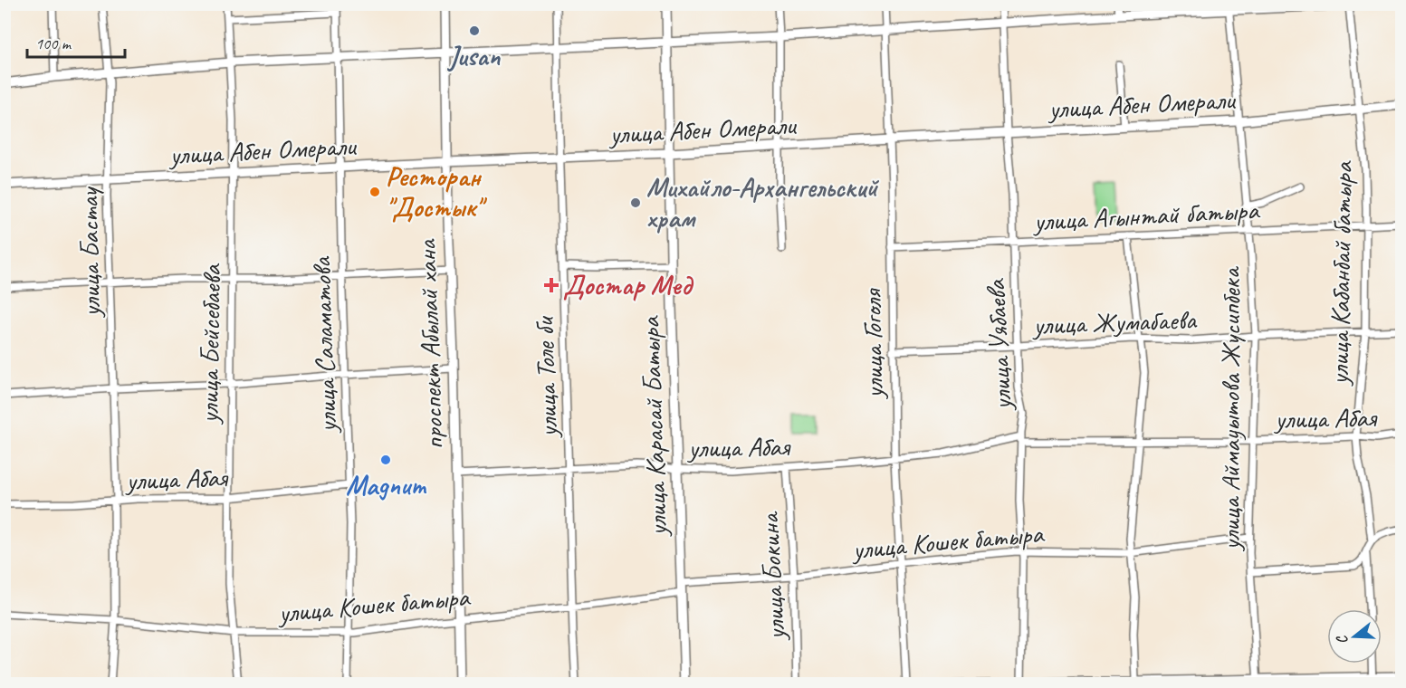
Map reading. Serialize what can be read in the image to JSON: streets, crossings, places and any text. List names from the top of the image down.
{
  "streets": {
    "main road": ["улица Абен Омерали", "проспект Абылай хана", "улица Карасай Батыра"],
    "street": [
      "улица Агынтай батыра",
      "улица Бастау",
      "улица Кабанбай батыра",
      "улица Жумабаева",
      "улица Бейсебаева",
      "улица Гоголя",
      "улица Саламатова",
      "улица Уябаева",
      "улица Толе би",
      "улица Аймауытова Жусипбека",
      "улица Абая",
      "улица Кошек батыра",
      "улица Бокина"
    ]
  },
  "crossings": [
    ["улица Абен Омерали", "улица Бастау"],
    ["улица Абен Омерали", "улица Кабанбай батыра"],
    ["улица Абен Омерали", "улица Бейсебаева"],
    ["улица Абен Омерали", "улица Гоголя"],
    ["улица Абен Омерали", "улица Саламатова"],
    ["улица Абен Омерали", "проспект Абылай хана"],
    ["улица Абен Омерали", "улица Уябаева"],
    ["улица Абен Омерали", "улица Толе би"],
    ["улица Абен Омерали", "улица Аймауытова Жусипбека"],
    ["улица Абен Омерали", "улица Карасай Батыра"],
    ["улица Агынтай батыра", "улица Кабанбай батыра"],
    ["улица Агынтай батыра", "улица Гоголя"],
    ["улица Агынтай батыра", "улица Уябаева"],
    ["улица Агынтай батыра", "улица Аймауытова Жусипбека"],
    ["улица Бастау", "улица Абая"],
    ["улица Бастау", "улица Кошек батыра"],
    ["улица Кабанбай батыра", "улица Жумабаева"],
    ["улица Кабанбай батыра", "улица Абая"],
    ["улица Жумабаева", "улица Гоголя"],
    ["улица Жумабаева", "улица Уябаева"],
    ["улица Жумабаева", "улица Аймауытова Жусипбека"],
    ["улица Бейсебаева", "улица Абая"],
    ["улица Бейсебаева", "улица Кошек батыра"],
    ["улица Гоголя", "улица Абая"],
    ["улица Гоголя", "улица Кошек батыра"],
    ["улица Саламатова", "улица Абая"],
    ["улица Саламатова", "улица Кошек батыра"],
    ["проспект Абылай хана", "улица Абая"],
    ["проспект Абылай хана", "улица Кошек батыра"],
    ["улица Уябаева", "улица Абая"],
    ["улица Уябаева", "улица Кошек батыра"],
    ["улица Толе би", "улица Абая"],
    ["улица Толе би", "улица Кошек батыра"],
    ["улица Аймауытова Жусипбека", "улица Абая"],
    ["улица Аймауытова Жусипбека", "улица Кошек батыра"],
    ["улица Абая", "улица Карасай Батыра"],
    ["улица Абая", "улица Бокина"],
    ["улица Карасай Батыра", "улица Кошек батыра"],
    ["улица Кошек батыра", "улица Бокина"]
  ],
  "places": {
    "other": [
      "Jusan",
      "Ресторан \"Достык\"",
      "Михайло-Архангельский храм",
      "Magnum"
    ],
    "health": ["Достар Мед"]
  },
  "scale_bar": "100 m",
  "north": "left"
}
